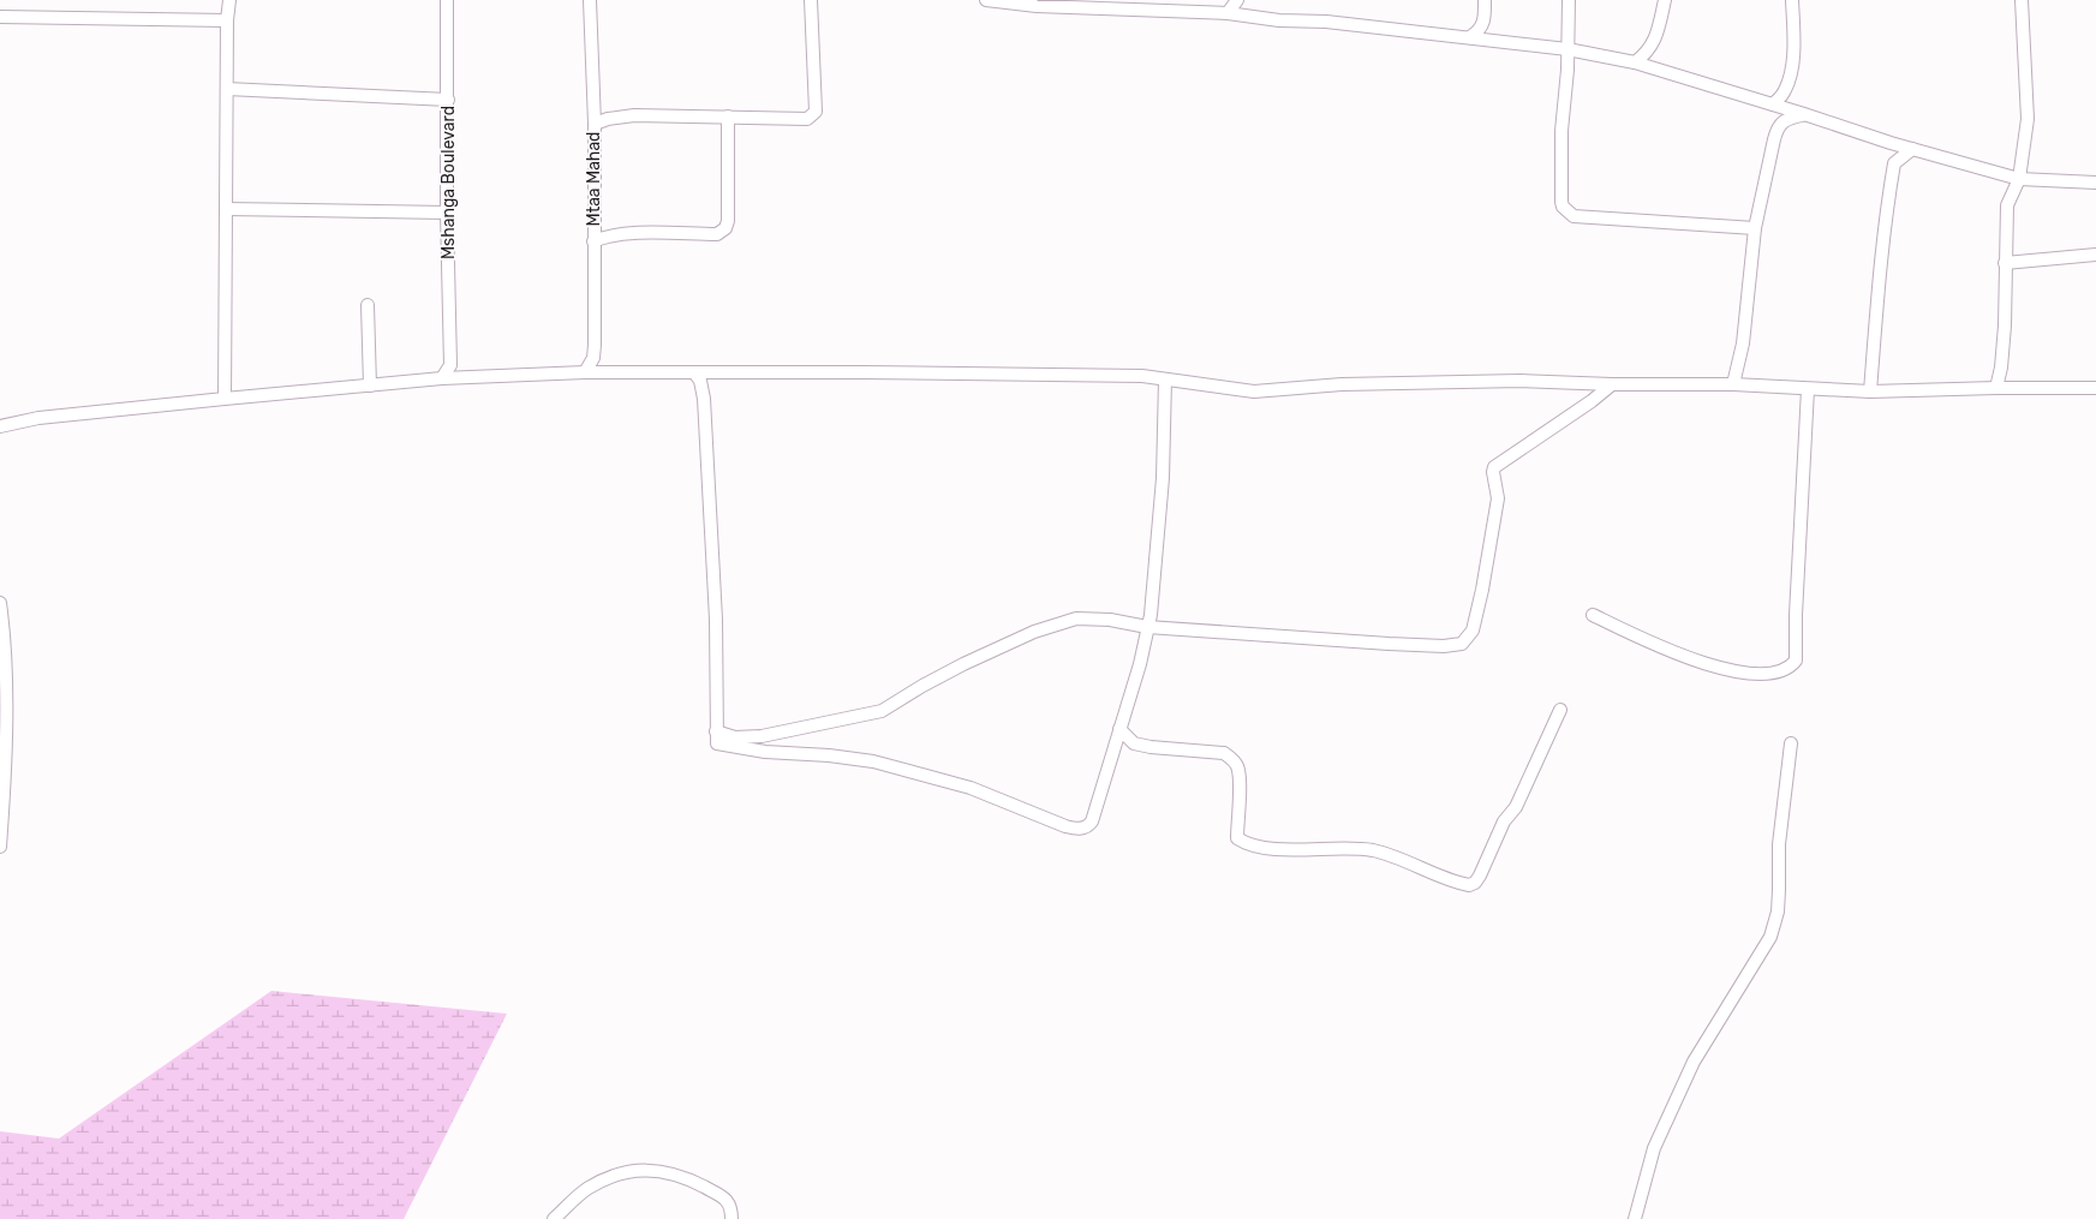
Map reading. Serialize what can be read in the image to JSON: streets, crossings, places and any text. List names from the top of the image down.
{
  "streets": {
    "street": ["Mtaa Mahad", "Mshanga Boulevard"]
  }
}
